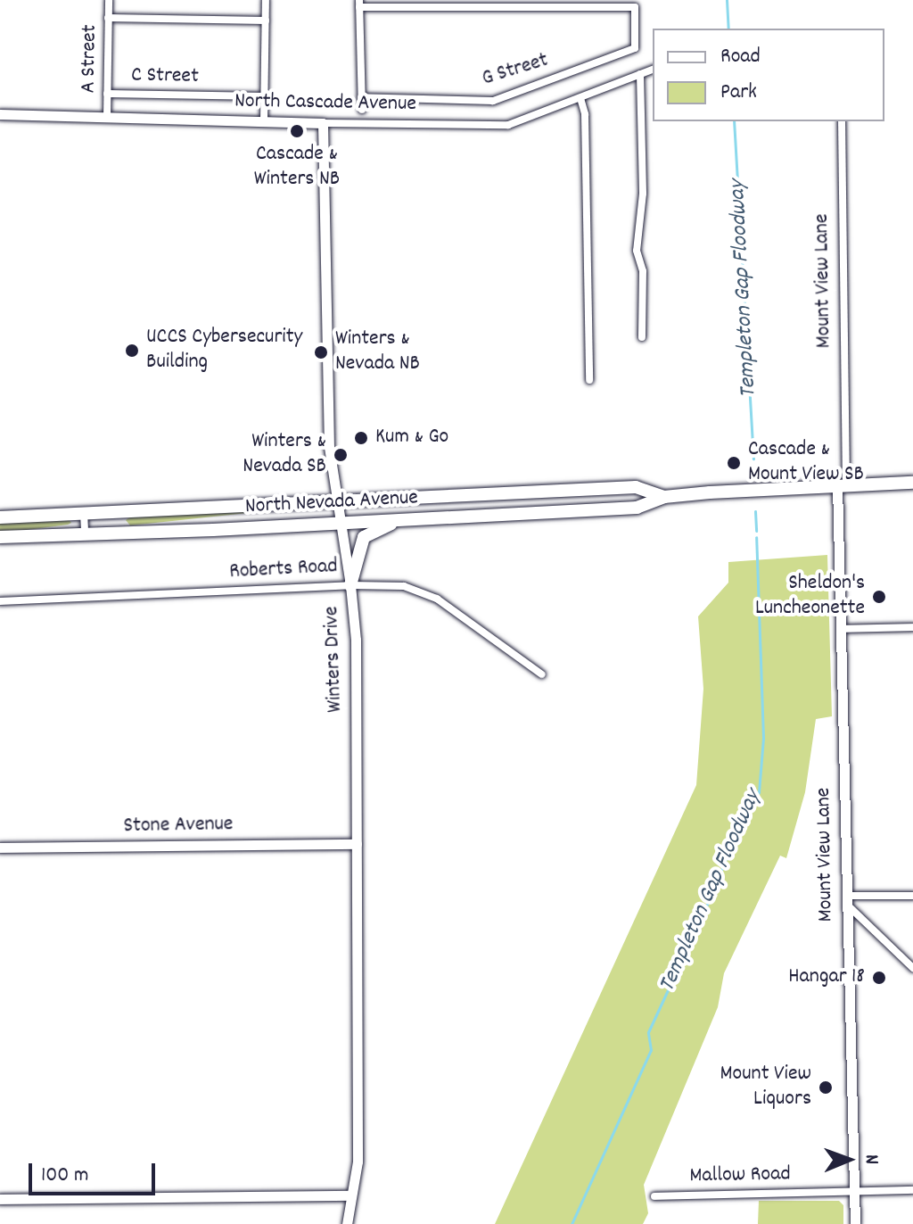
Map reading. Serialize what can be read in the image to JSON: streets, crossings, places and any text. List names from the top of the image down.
{
  "streets": {
    "main road": ["North Nevada Avenue"],
    "street": [
      "A Street",
      "G Street",
      "C Street",
      "North Cascade Avenue",
      "Mount View Lane",
      "Roberts Road",
      "Winters Drive",
      "Stone Avenue",
      "Mallow Road"
    ]
  },
  "crossings": [
    ["A Street", "C Street"],
    ["A Street", "North Cascade Avenue"],
    ["North Cascade Avenue", "Winters Drive"],
    ["Mount View Lane", "North Nevada Avenue"],
    ["Mount View Lane", "Mallow Road"],
    ["North Nevada Avenue", "Winters Drive"],
    ["Roberts Road", "Winters Drive"],
    ["Winters Drive", "Stone Avenue"]
  ],
  "water": ["Templeton Gap Floodway"],
  "places": [
    "Cascade & Winters NB",
    "UCCS Cybersecurity Building",
    "Winters & Nevada NB",
    "Kum & Go",
    "Winters & Nevada SB",
    "Cascade & Mount View SB",
    "Sheldon's Luncheonette",
    "Hangar 18",
    "Mount View Liquors"
  ],
  "legend": ["Road", "Park"],
  "scale_bar": "100 m",
  "north": "right"
}
